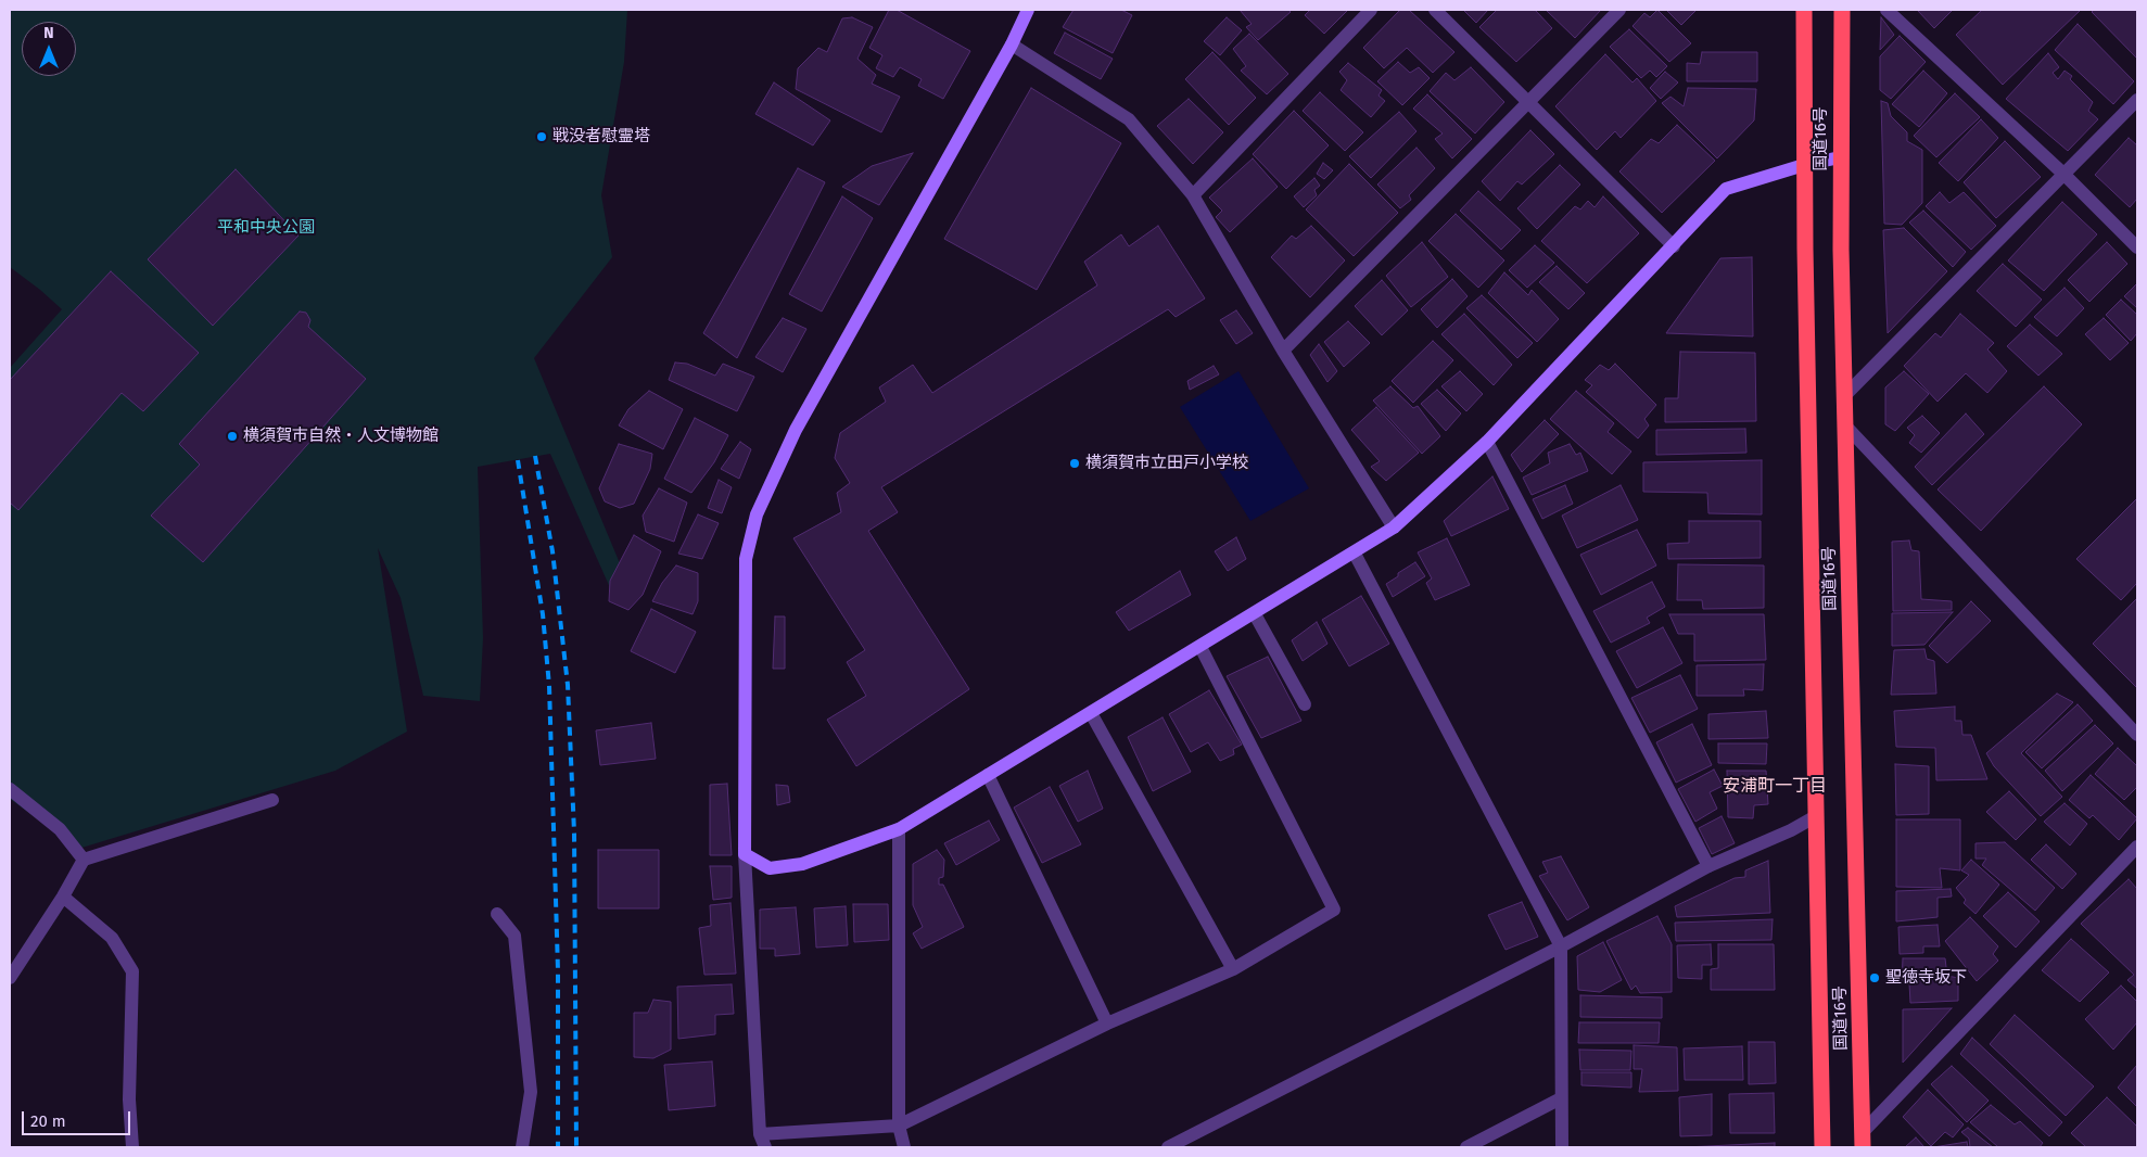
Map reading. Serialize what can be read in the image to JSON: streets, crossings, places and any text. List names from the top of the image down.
{
  "streets": {
    "highway": ["国道16号"]
  },
  "districts": ["安浦町一丁目"],
  "parks": ["平和中央公園"],
  "places": [
    "戦没者慰霊塔",
    "横須賀市自然・人文博物館",
    "横須賀市立田戸小学校",
    "聖徳寺坂下"
  ],
  "scale_bar": "20 m",
  "north": "top"
}
